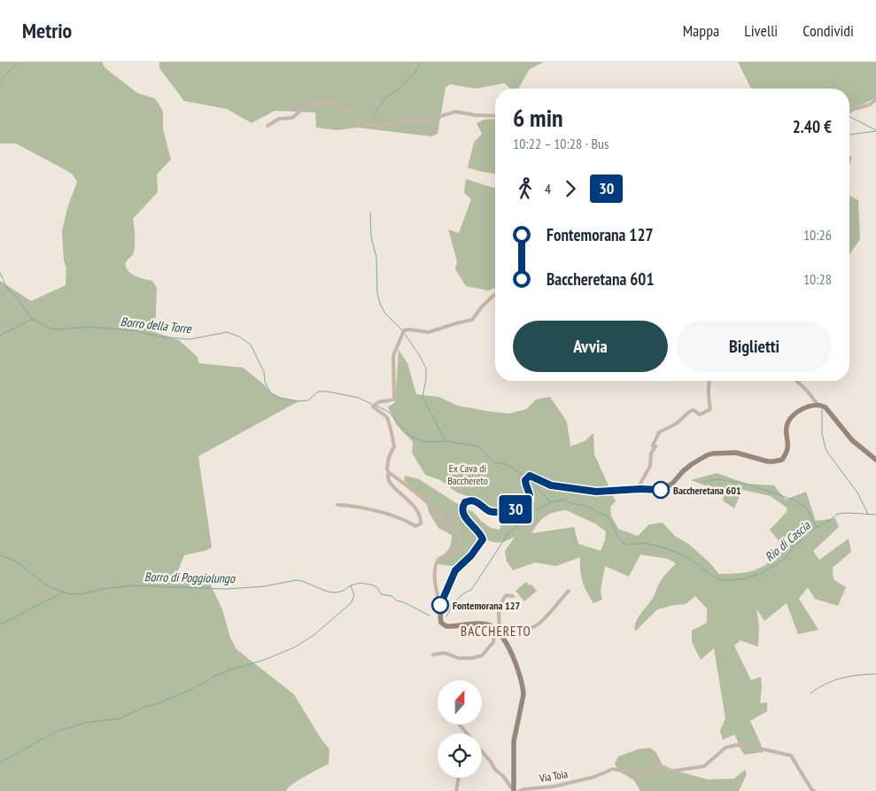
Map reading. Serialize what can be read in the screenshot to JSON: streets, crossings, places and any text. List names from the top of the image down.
{
  "streets": {
    "street": ["Via Toia"]
  },
  "districts": ["BACCHERETO"],
  "water": ["Borro della Torre", "Rio di Cascia", "Borro di Poggiolungo"],
  "parks": ["Ex Cava di Bacchereto"],
  "places": ["Baccheretana 601", "Fontemorana 127"],
  "lines": ["bus line 30"],
  "north": "top",
  "page": {
    "header": "Metrio",
    "nav": ["Mappa", "Livelli", "Condividi"],
    "on_map": "30",
    "heading": ["6 min", "10:22 – 10:28 · Bus", "2.40 €"],
    "legs": ["4", "30"],
    "list": [
      {
        "name": "Fontemorana 127",
        "value": "10:26"
      },
      {
        "name": "Baccheretana 601",
        "value": "10:28"
      }
    ],
    "buttons": ["Avvia", "Biglietti"]
  }
}
